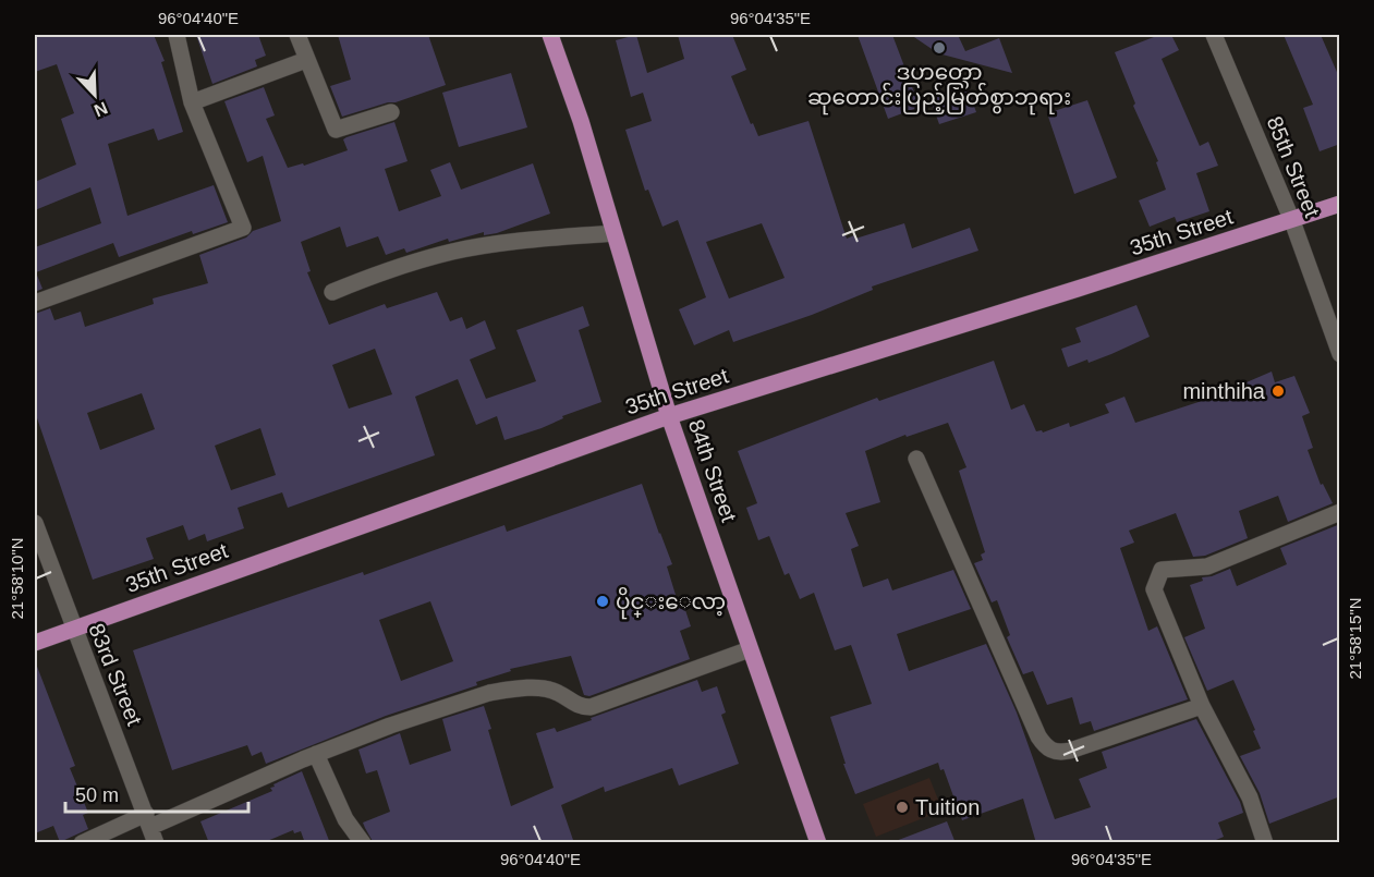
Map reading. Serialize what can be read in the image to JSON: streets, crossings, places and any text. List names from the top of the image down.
{
  "streets": {
    "main road": ["35th Street", "84th Street"],
    "street": ["85th Street", "83rd Street"]
  },
  "crossings": [
    ["85th Street", "35th Street"],
    ["35th Street", "84th Street"],
    ["35th Street", "83rd Street"]
  ],
  "places": [
    "ဒဟတ္တော ဆုတောင်းပြည့်မြတ်စွာဘုရား",
    "minthiha",
    "ပိုင္းေလာ့",
    "Tuition"
  ],
  "scale_bar": "50 m",
  "north": "bottom right",
  "coordinates": [
    "96°04'40\"E",
    "96°04'35\"E",
    "21°58'10\"N",
    "21°58'15\"N"
  ]
}
